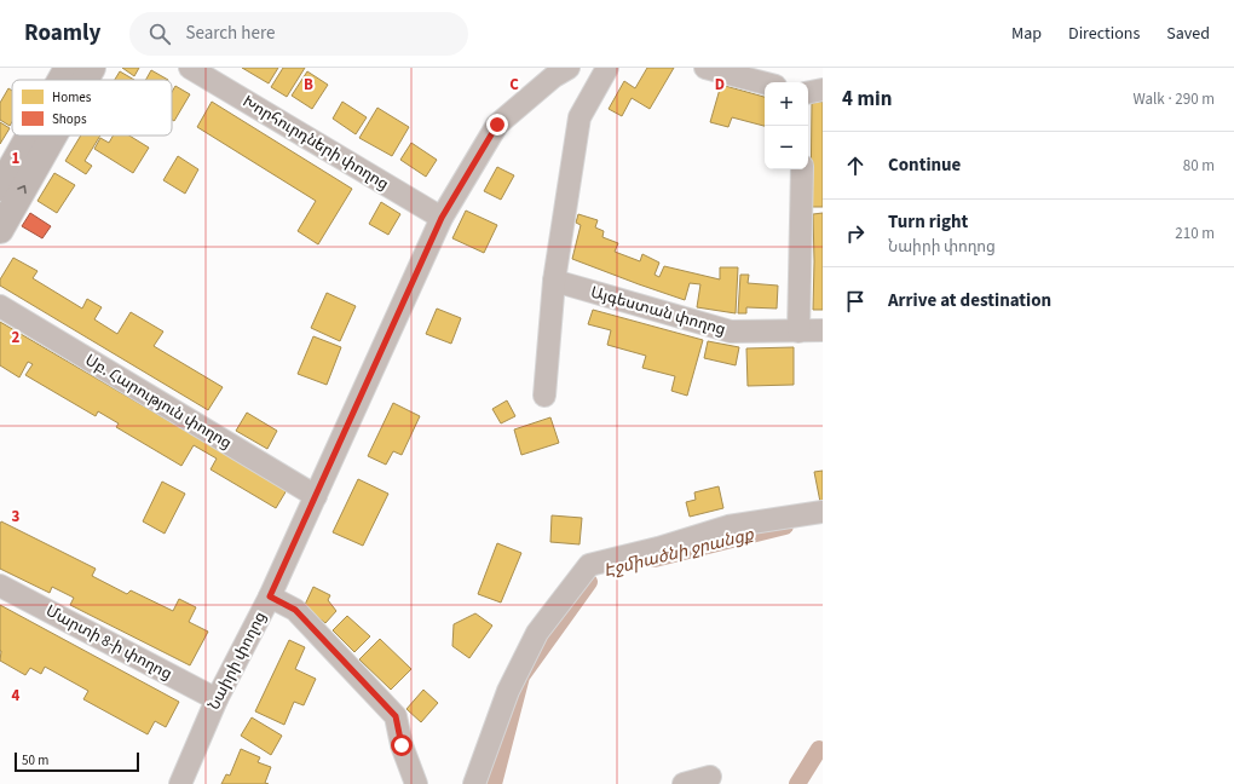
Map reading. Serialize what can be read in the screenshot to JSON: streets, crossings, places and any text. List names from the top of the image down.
{
  "streets": {
    "street": [
      "Խորհուրդների փողոց",
      "Այգեստան փողոց",
      "Սբ. Հարություն փողոց",
      "Մարտի 8-ի փողոց",
      "Նաիրի փողոց"
    ]
  },
  "crossings": [
    ["Խորհուրդների փողոց", "Նաիրի փողոց"],
    ["Սբ. Հարություն փողոց", "Նաիրի փողոց"],
    ["Մարտի 8-ի փողոց", "Նաիրի փողոց"]
  ],
  "water": ["Էջմիածնի ջրանցք"],
  "legend": ["Homes", "Shops"],
  "scale_bar": "50 m",
  "page": {
    "header": "Roamly",
    "search": "Search here",
    "nav": ["Map", "Directions", "Saved"],
    "heading": ["4 min", "Walk · 290 m"],
    "map_buttons": ["+", "−"],
    "list": [
      ["Continue", "80 m"],
      ["Turn right", "Նաիրի փողոց", "210 m"],
      "Arrive at destination"
    ],
    "scale": "50 m"
  },
  "grid": {
    "columns": ["B", "C", "D"],
    "rows": [
      "1",
      "2",
      "3",
      "4"
    ]
  }
}
